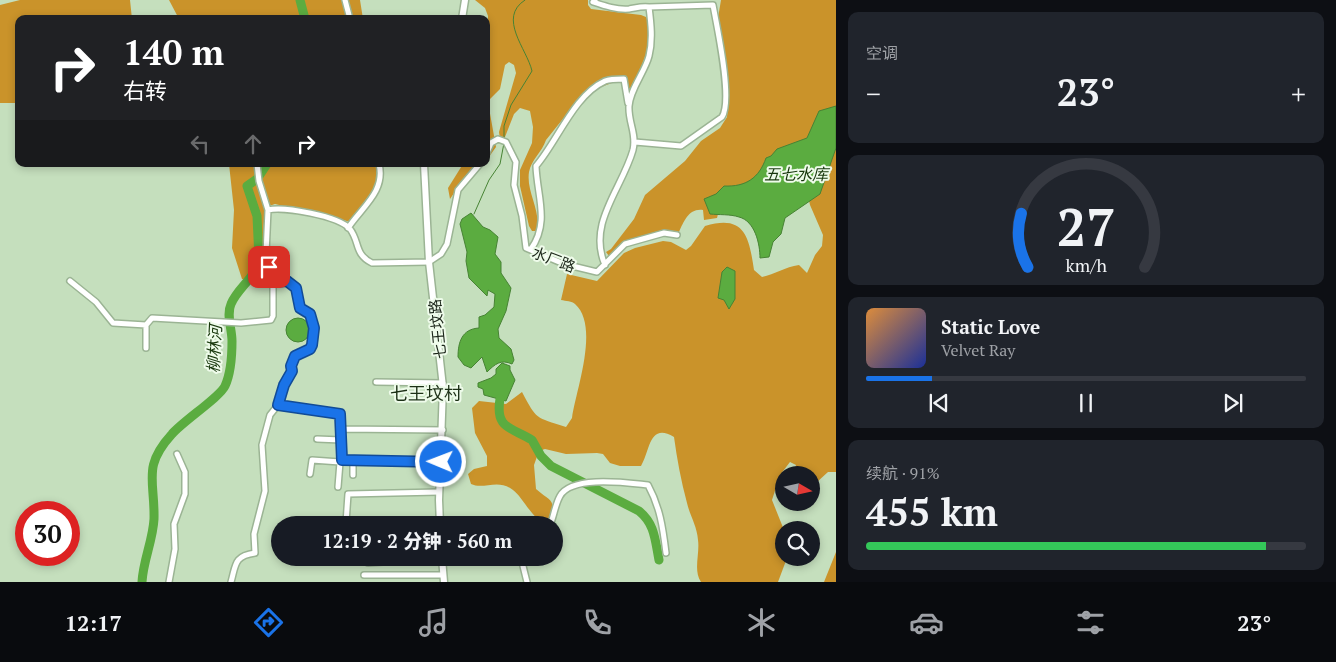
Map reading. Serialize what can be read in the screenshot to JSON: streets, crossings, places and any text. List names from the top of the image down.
{
  "streets": {
    "street": ["水厂路", "七王坟路"]
  },
  "districts": ["七王坟村"],
  "water": ["五七水库", "柳林河"],
  "north": "right",
  "page": {
    "tile": [
      "空调",
      ["续航 · 91%", "455 km"]
    ],
    "turn": ["140 m", "右转"],
    "heat": ["−", "23°", "+"],
    "song": ["Static Love", "Velvet Ray"],
    "limit": "30",
    "trip": "12:19 · 2 分钟 · 560 m",
    "tabs": ["12:17", "23°"],
    "gauge": ["27", "km/h"]
  }
}
